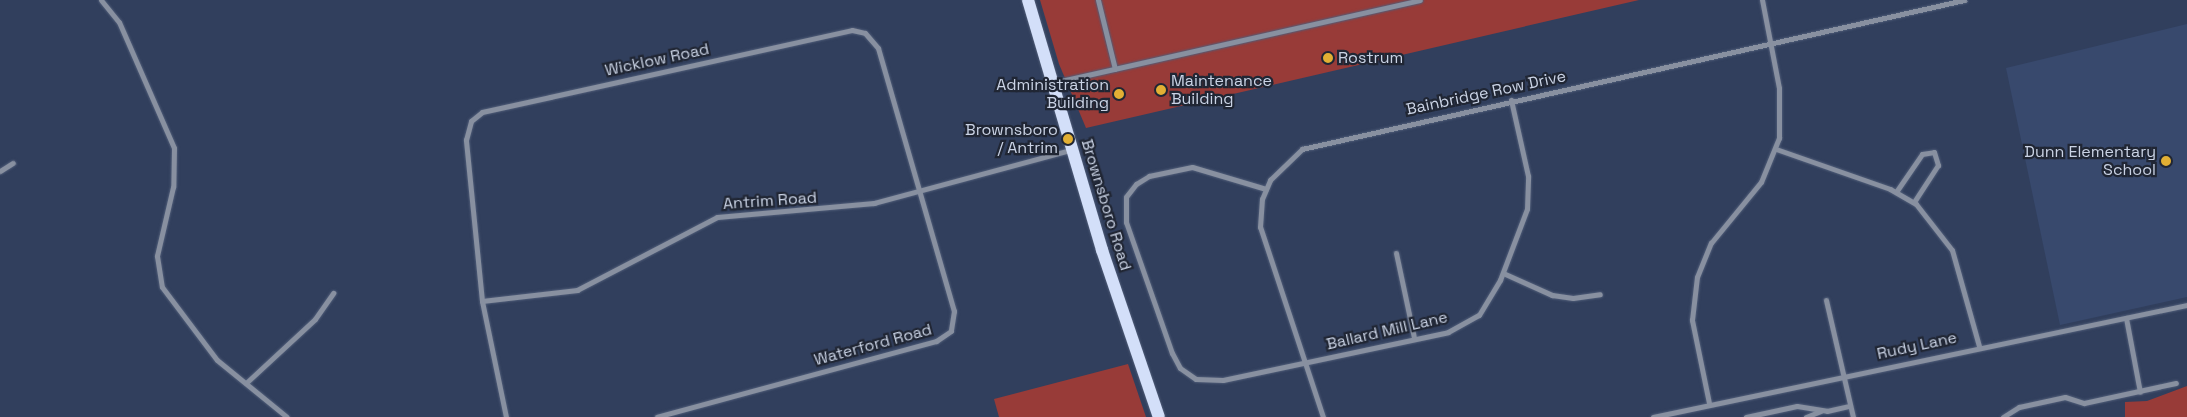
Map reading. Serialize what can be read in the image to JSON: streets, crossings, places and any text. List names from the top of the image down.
{
  "streets": {
    "main road": ["Brownsboro Road"],
    "street": [
      "Wicklow Road",
      "Bainbridge Row Drive",
      "Antrim Road",
      "Ballard Mill Lane",
      "Waterford Road",
      "Rudy Lane"
    ]
  },
  "crossings": [
    ["Wicklow Road", "Antrim Road"],
    ["Wicklow Road", "Waterford Road"],
    ["Bainbridge Row Drive", "Ballard Mill Lane"],
    ["Antrim Road", "Brownsboro Road"],
    ["Antrim Road", "Waterford Road"]
  ],
  "places": [
    "Rostrum",
    "Maintenance Building",
    "Administration Building",
    "Brownsboro / Antrim",
    "Dunn Elementary School"
  ]
}
